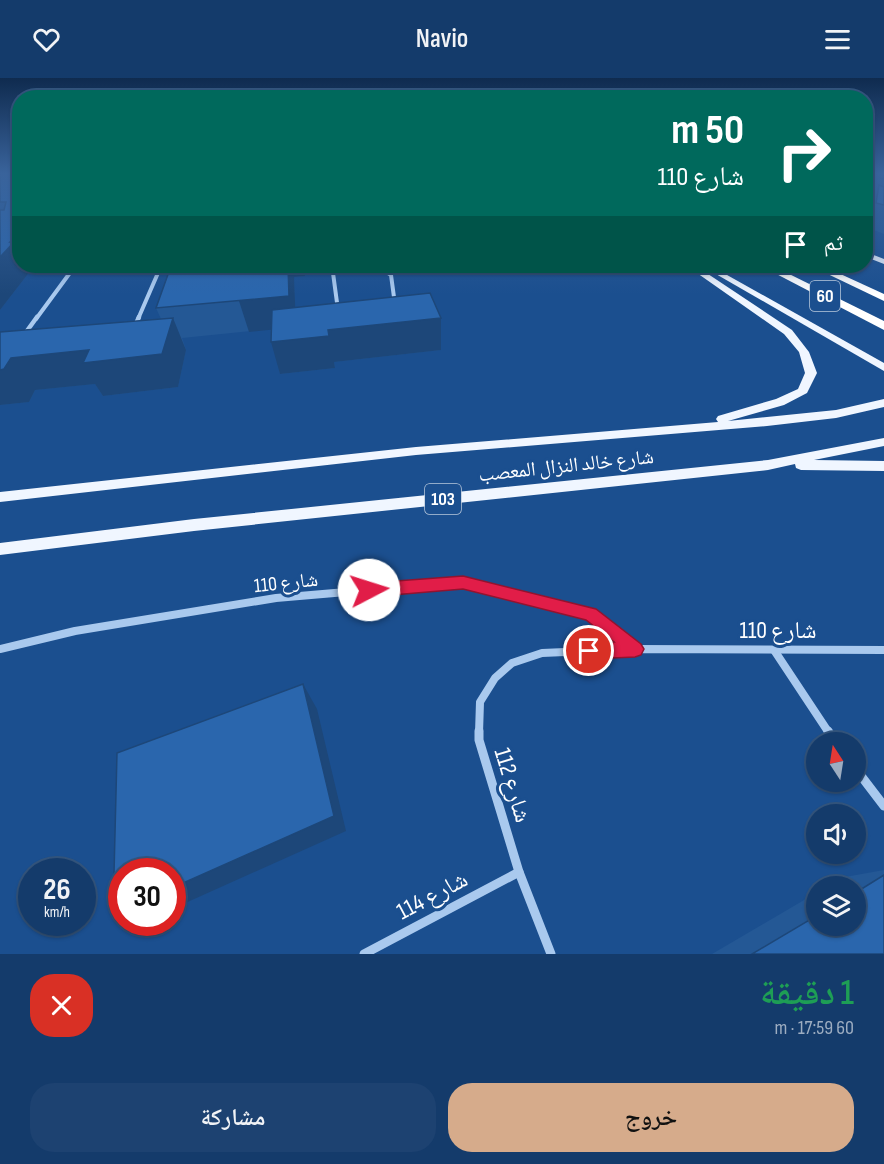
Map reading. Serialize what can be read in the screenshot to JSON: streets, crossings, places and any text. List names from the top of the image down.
{
  "streets": {
    "highway": ["60"],
    "main road": ["شارع خالد النزال المعصب", "103"],
    "street": ["شارع 110", "شارع 112", "114 شارع"]
  },
  "crossings": [
    ["شارع 110", "شارع 112"],
    ["شارع 112", "114 شارع"]
  ],
  "north": "top",
  "page": {
    "header": "Navio",
    "turn": ["50 m", "شارع 110"],
    "then": "ثم",
    "speed": "26 km/h",
    "limit": "30",
    "heading": ["1 دقيقة", "60 m · 17:59"],
    "buttons": ["خروج", "مشاركة"]
  }
}
